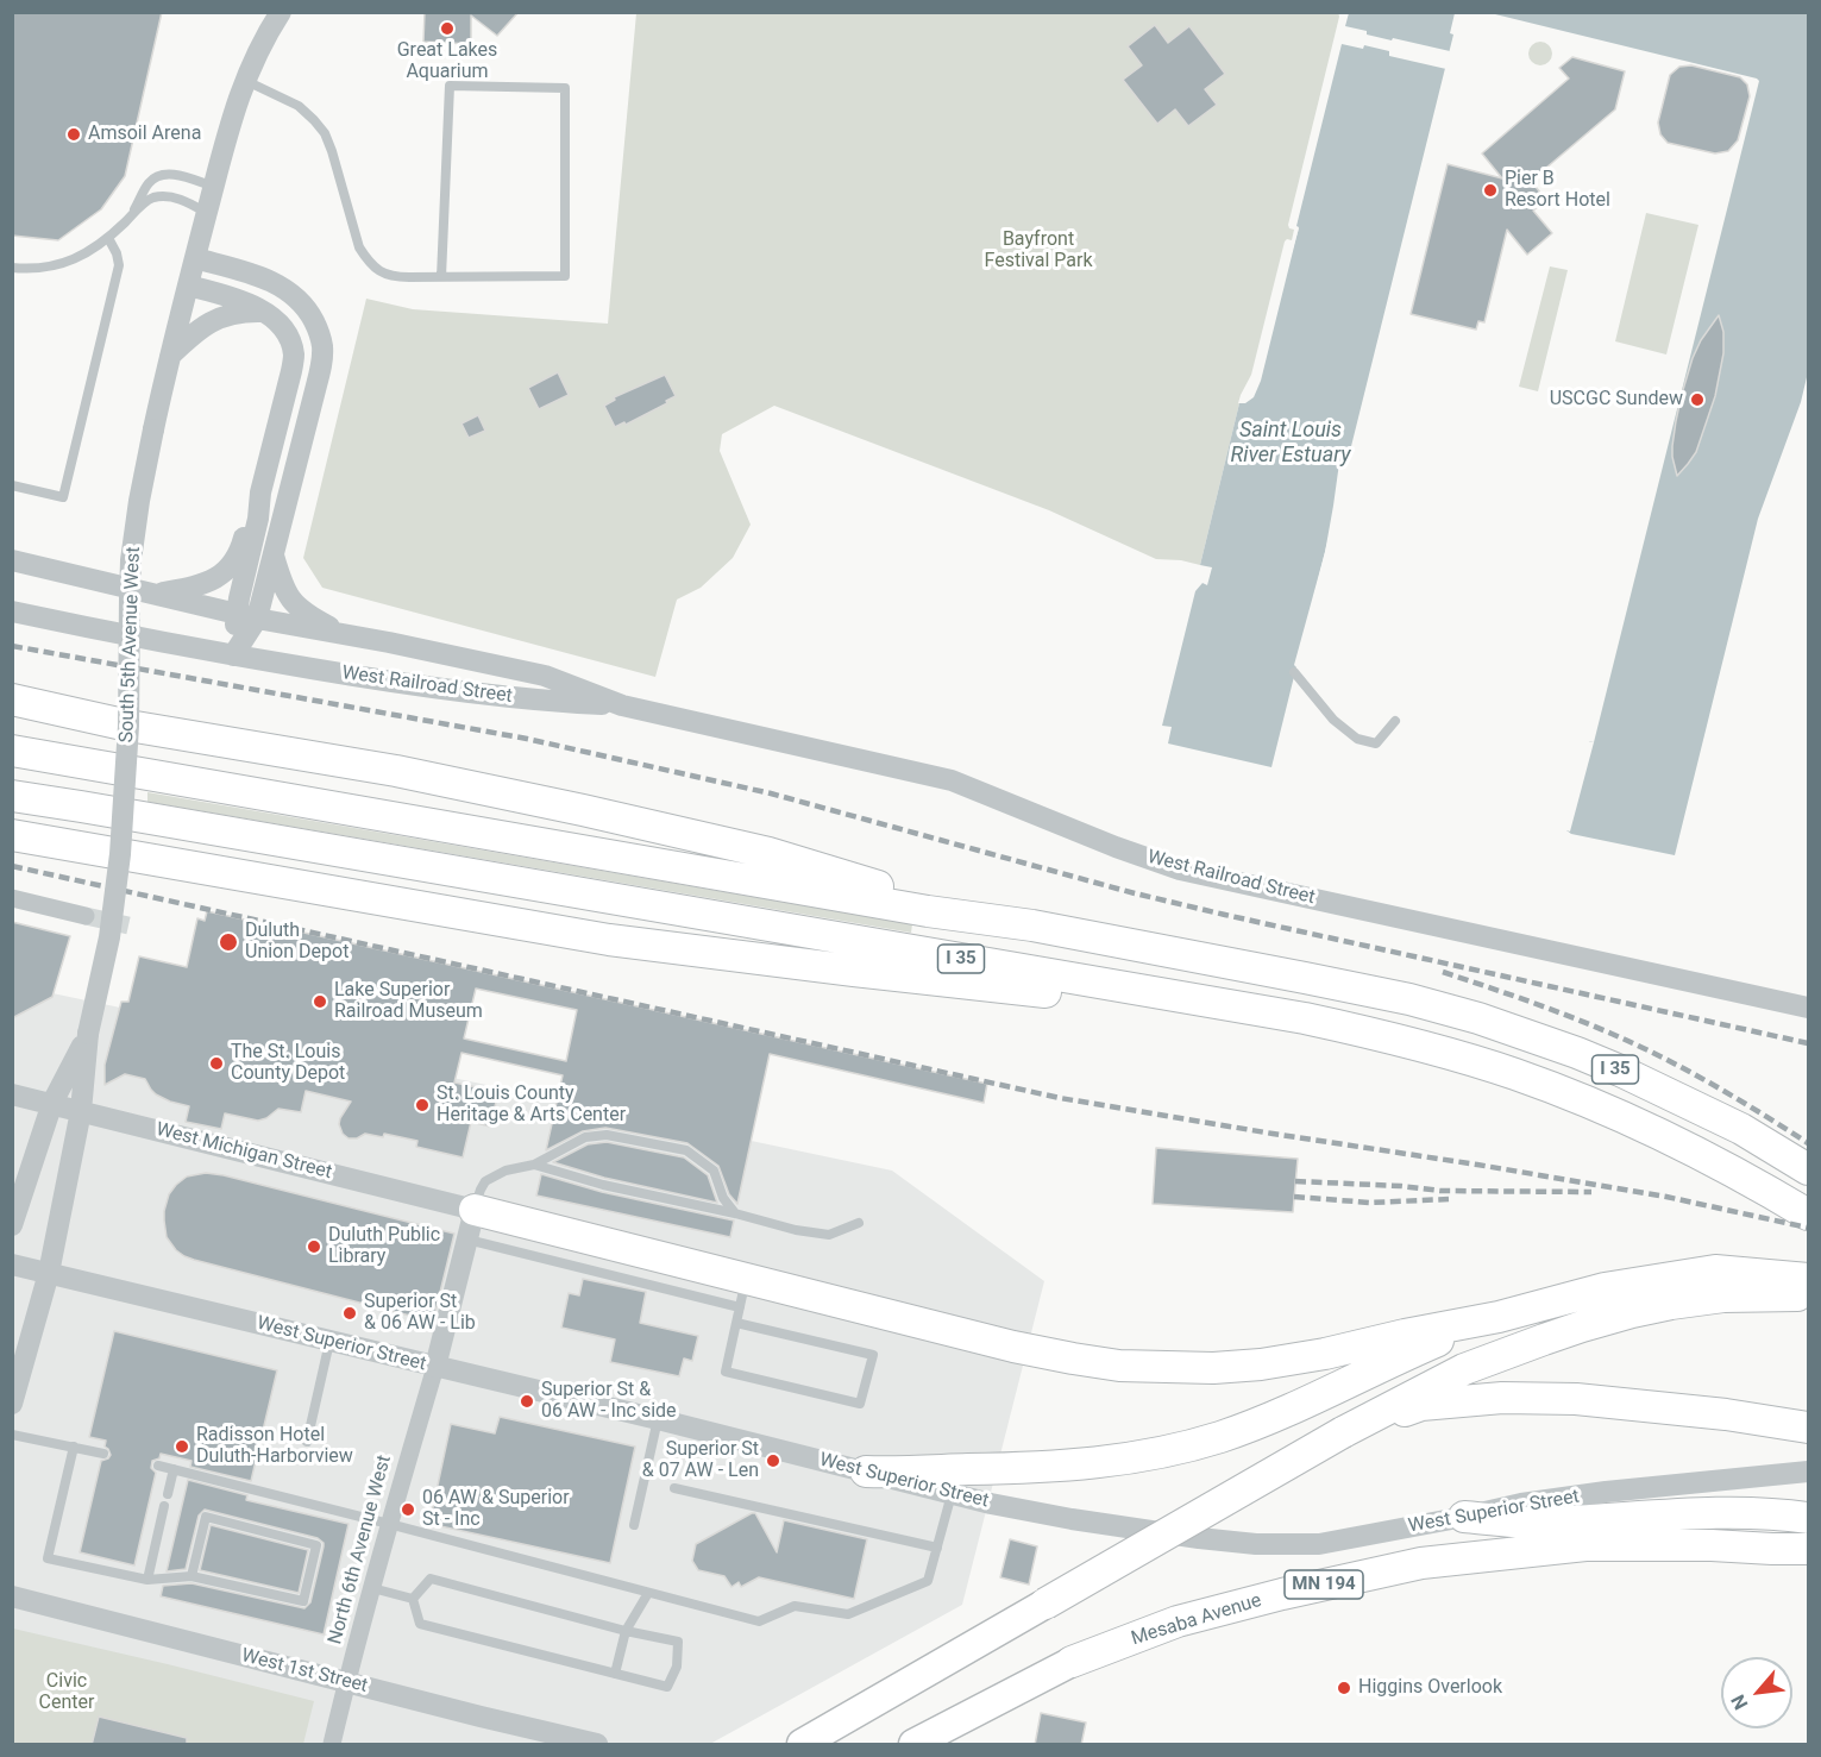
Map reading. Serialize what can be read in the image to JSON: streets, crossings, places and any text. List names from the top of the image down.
{
  "streets": {
    "highway": ["I 35", "MN 194", "Mesaba Avenue"],
    "street": [
      "South 5th Avenue West",
      "West Railroad Street",
      "West Michigan Street",
      "West Superior Street",
      "North 6th Avenue West",
      "West 1st Street"
    ]
  },
  "crossings": [
    ["South 5th Avenue West", "West Michigan Street"],
    ["South 5th Avenue West", "West Superior Street"],
    ["West Superior Street", "North 6th Avenue West"],
    ["North 6th Avenue West", "West 1st Street"],
    ["MN 194", "Mesaba Avenue"]
  ],
  "water": ["Saint Louis River Estuary"],
  "parks": ["Bayfront Festival Park", "Civic Center"],
  "places": [
    "Great Lakes Aquarium",
    "Amsoil Arena",
    "Pier B Resort Hotel",
    "USCGC Sundew",
    "Duluth Union Depot",
    "Lake Superior Railroad Museum",
    "The St. Louis County Depot",
    "St. Louis County Heritage & Arts Center",
    "Duluth Public Library",
    "Superior St & 06 AW - Lib",
    "Superior St & 06 AW - Inc side",
    "Radisson Hotel Duluth-Harborview",
    "Superior St & 07 AW - Len",
    "06 AW & Superior St - Inc",
    "Higgins Overlook"
  ],
  "north": "bottom left"
}
